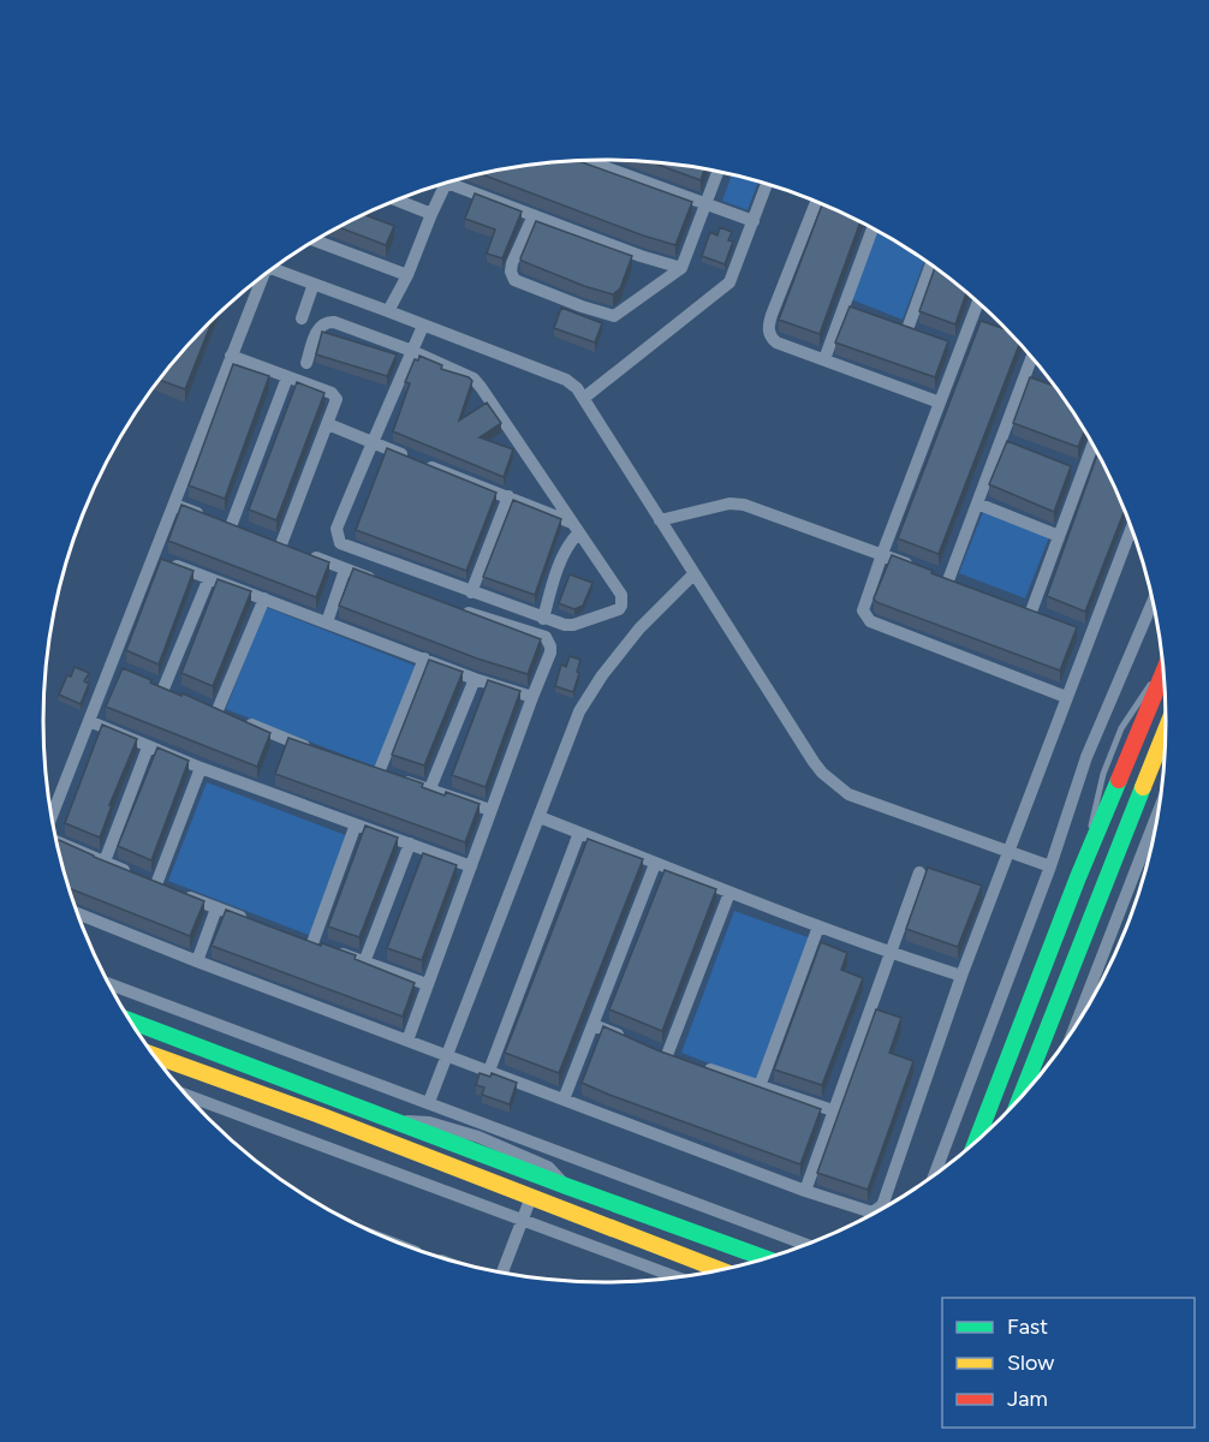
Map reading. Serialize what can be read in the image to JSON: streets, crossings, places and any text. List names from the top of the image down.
{
  "legend": ["Fast", "Slow", "Jam"]
}
